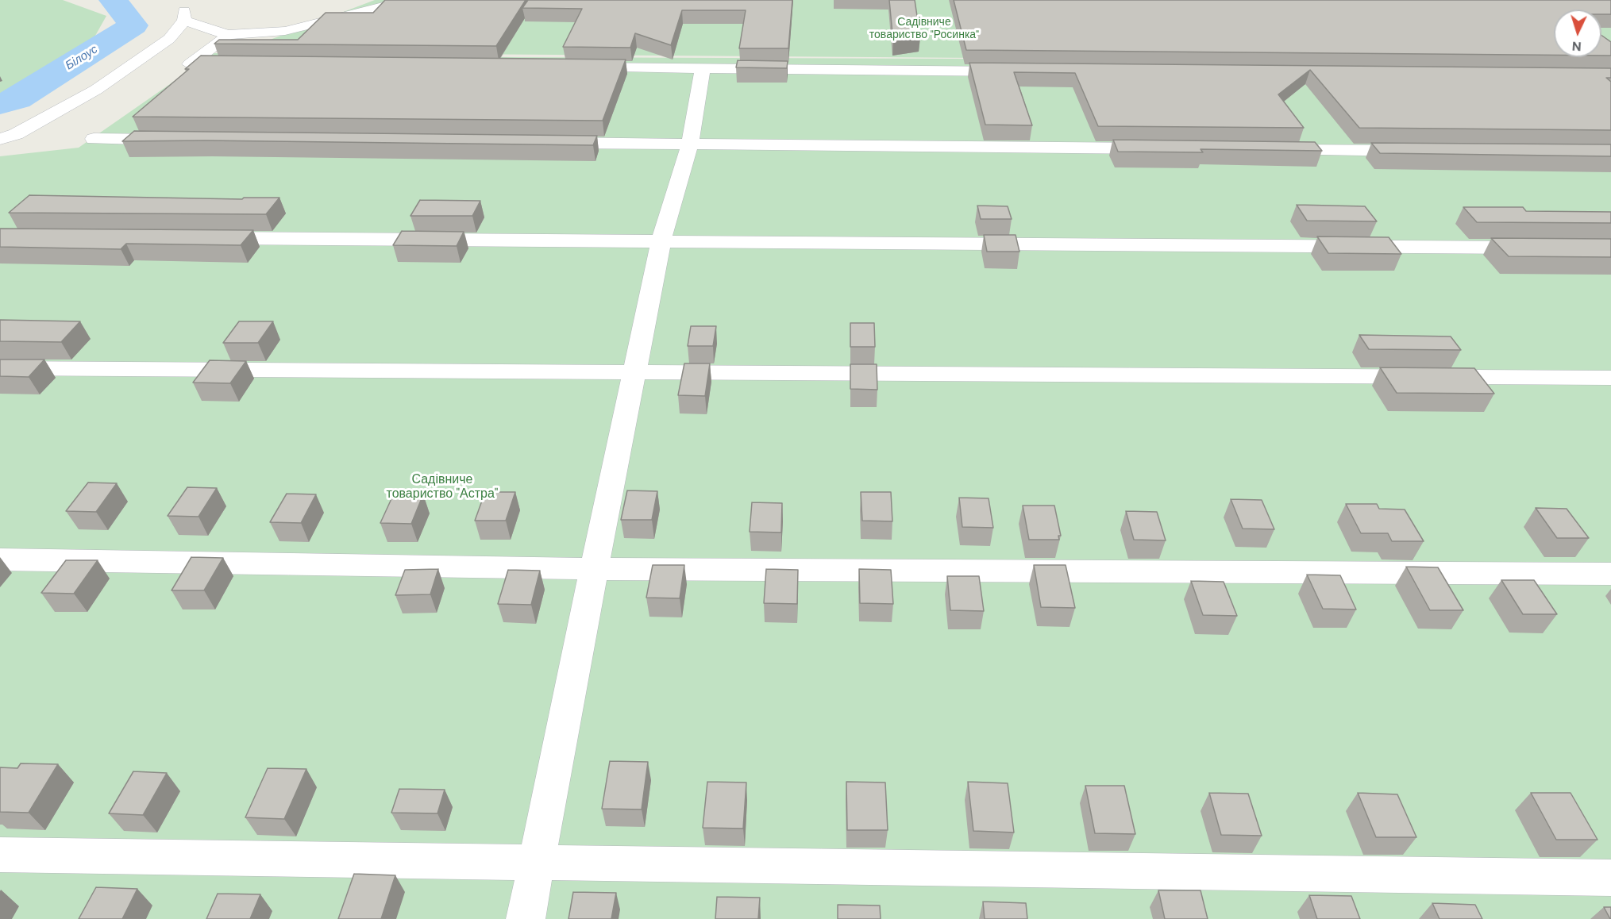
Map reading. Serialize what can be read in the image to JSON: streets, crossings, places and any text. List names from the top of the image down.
{
  "water": ["Білоус"],
  "parks": ["Садівниче товариство \"Росинка\"", "Садівниче товариство \"Астра\""],
  "north": "bottom"
}
